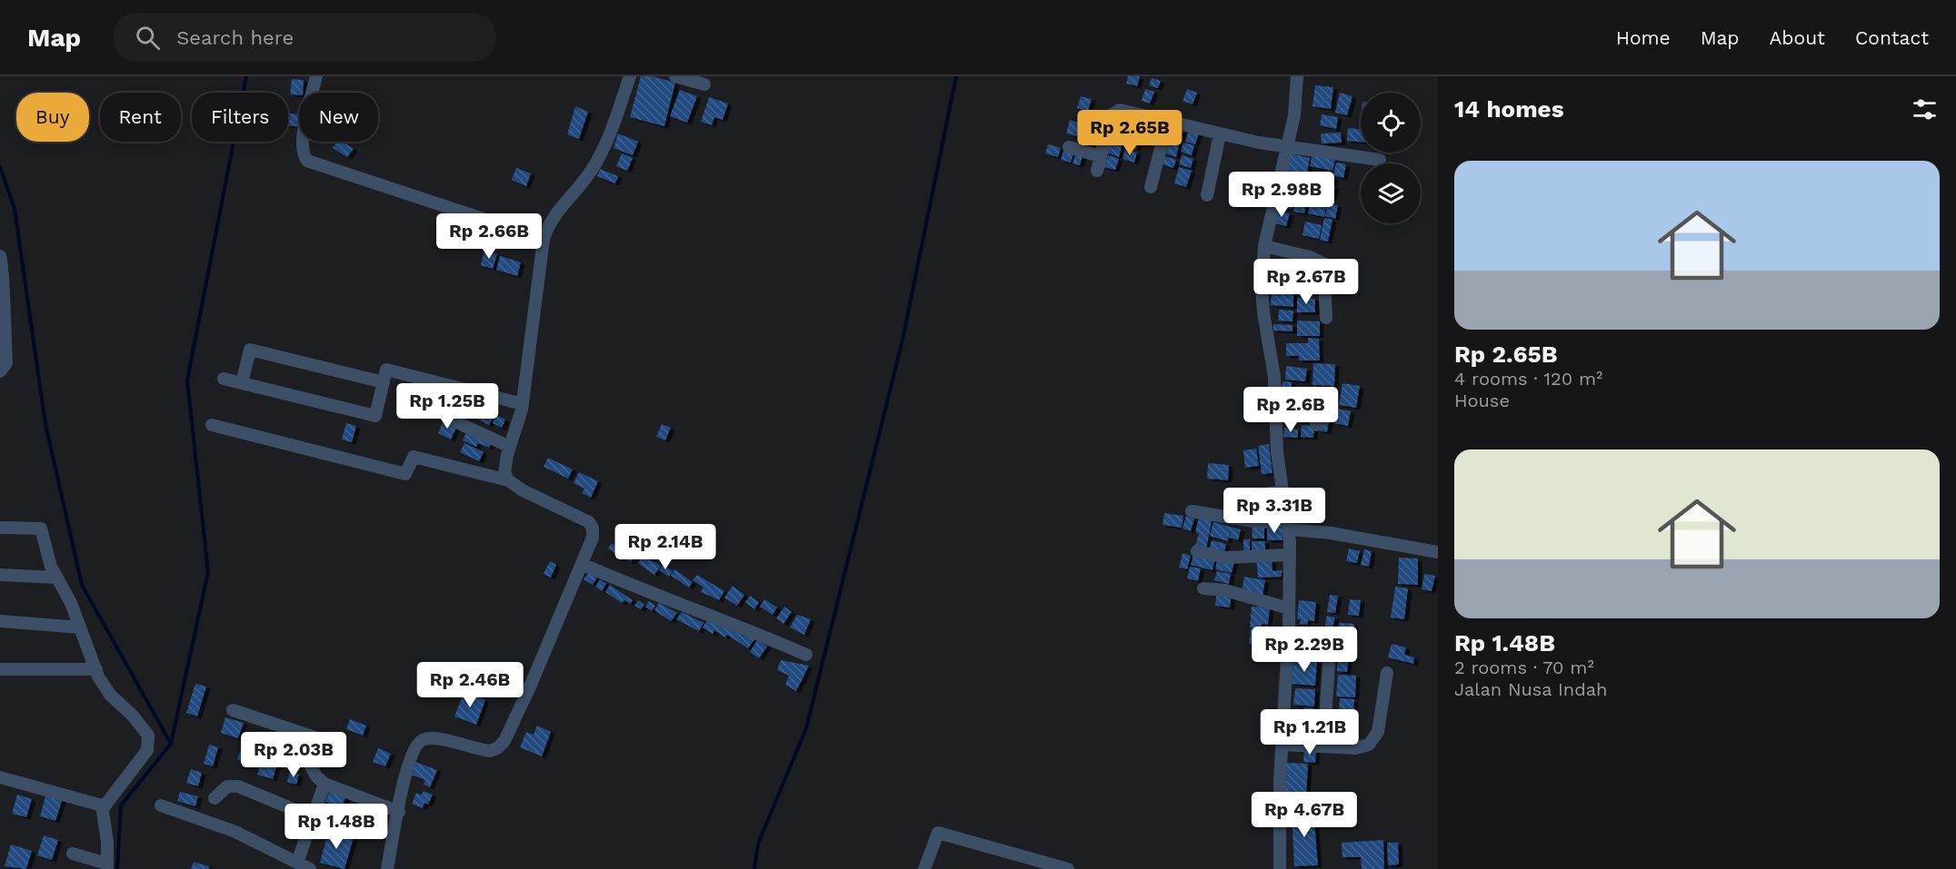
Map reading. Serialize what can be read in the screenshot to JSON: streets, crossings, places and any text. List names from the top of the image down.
{
  "page": {
    "header": "Map",
    "search": "Search here",
    "nav": [
      "Home",
      "Map",
      "About",
      "Contact"
    ],
    "heading": "14 homes",
    "chip": [
      "Buy",
      "Rent",
      "Filters",
      "New"
    ],
    "price": [
      "Rp 2.65B",
      "Rp 2.98B",
      "Rp 2.66B",
      "Rp 2.67B",
      "Rp 1.25B",
      "Rp 2.6B",
      "Rp 3.31B",
      "Rp 2.14B",
      "Rp 2.29B",
      "Rp 2.46B",
      "Rp 1.21B",
      "Rp 2.03B",
      "Rp 4.67B",
      "Rp 1.48B"
    ],
    "list": [
      {
        "name": "Rp 2.65B",
        "note": "4 rooms · 120 m² · House"
      },
      {
        "name": "Rp 1.48B",
        "note": "2 rooms · 70 m² · Jalan Nusa Indah"
      }
    ]
  }
}
